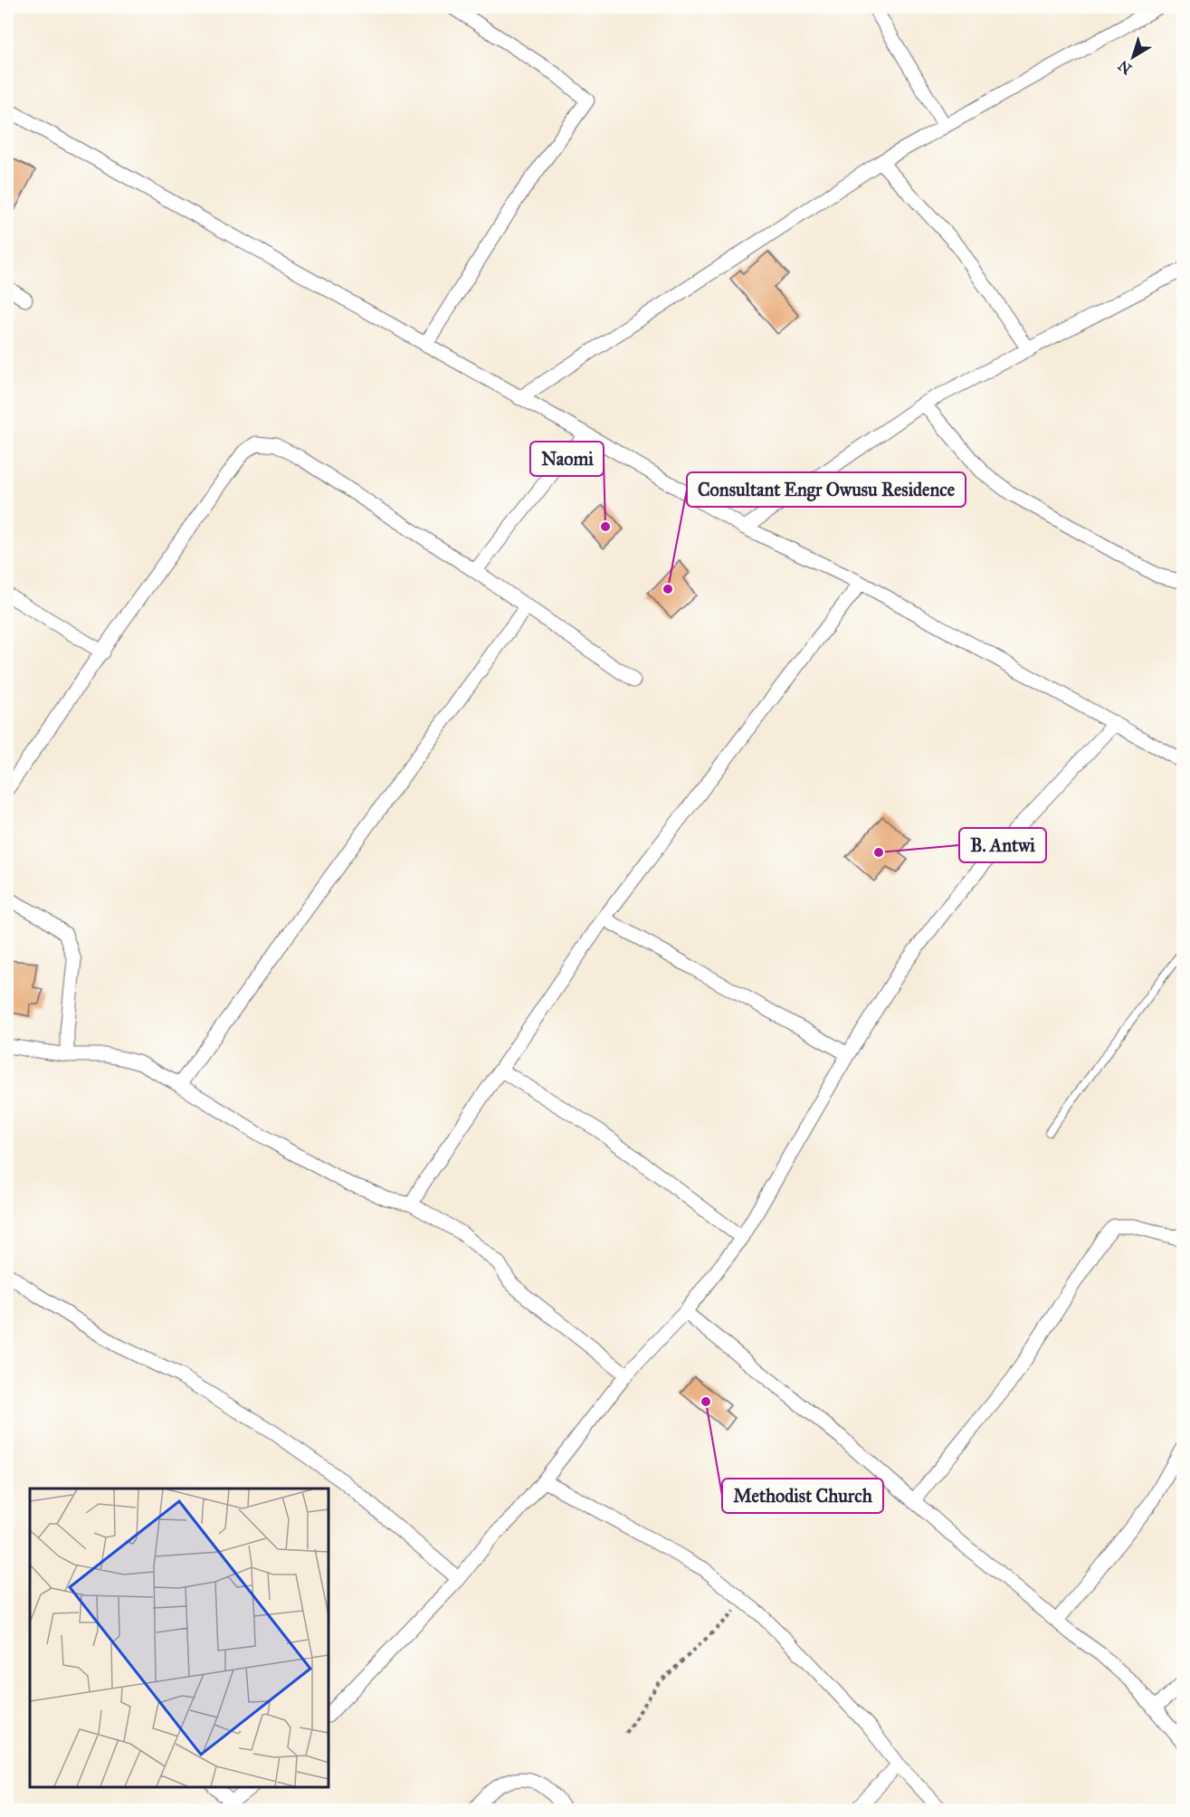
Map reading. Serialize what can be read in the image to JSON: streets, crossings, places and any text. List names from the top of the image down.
{
  "places": [
    "Naomi",
    "Consultant Engr Owusu Residence",
    "B. Antwi",
    "Methodist Church"
  ],
  "north": "bottom left"
}
